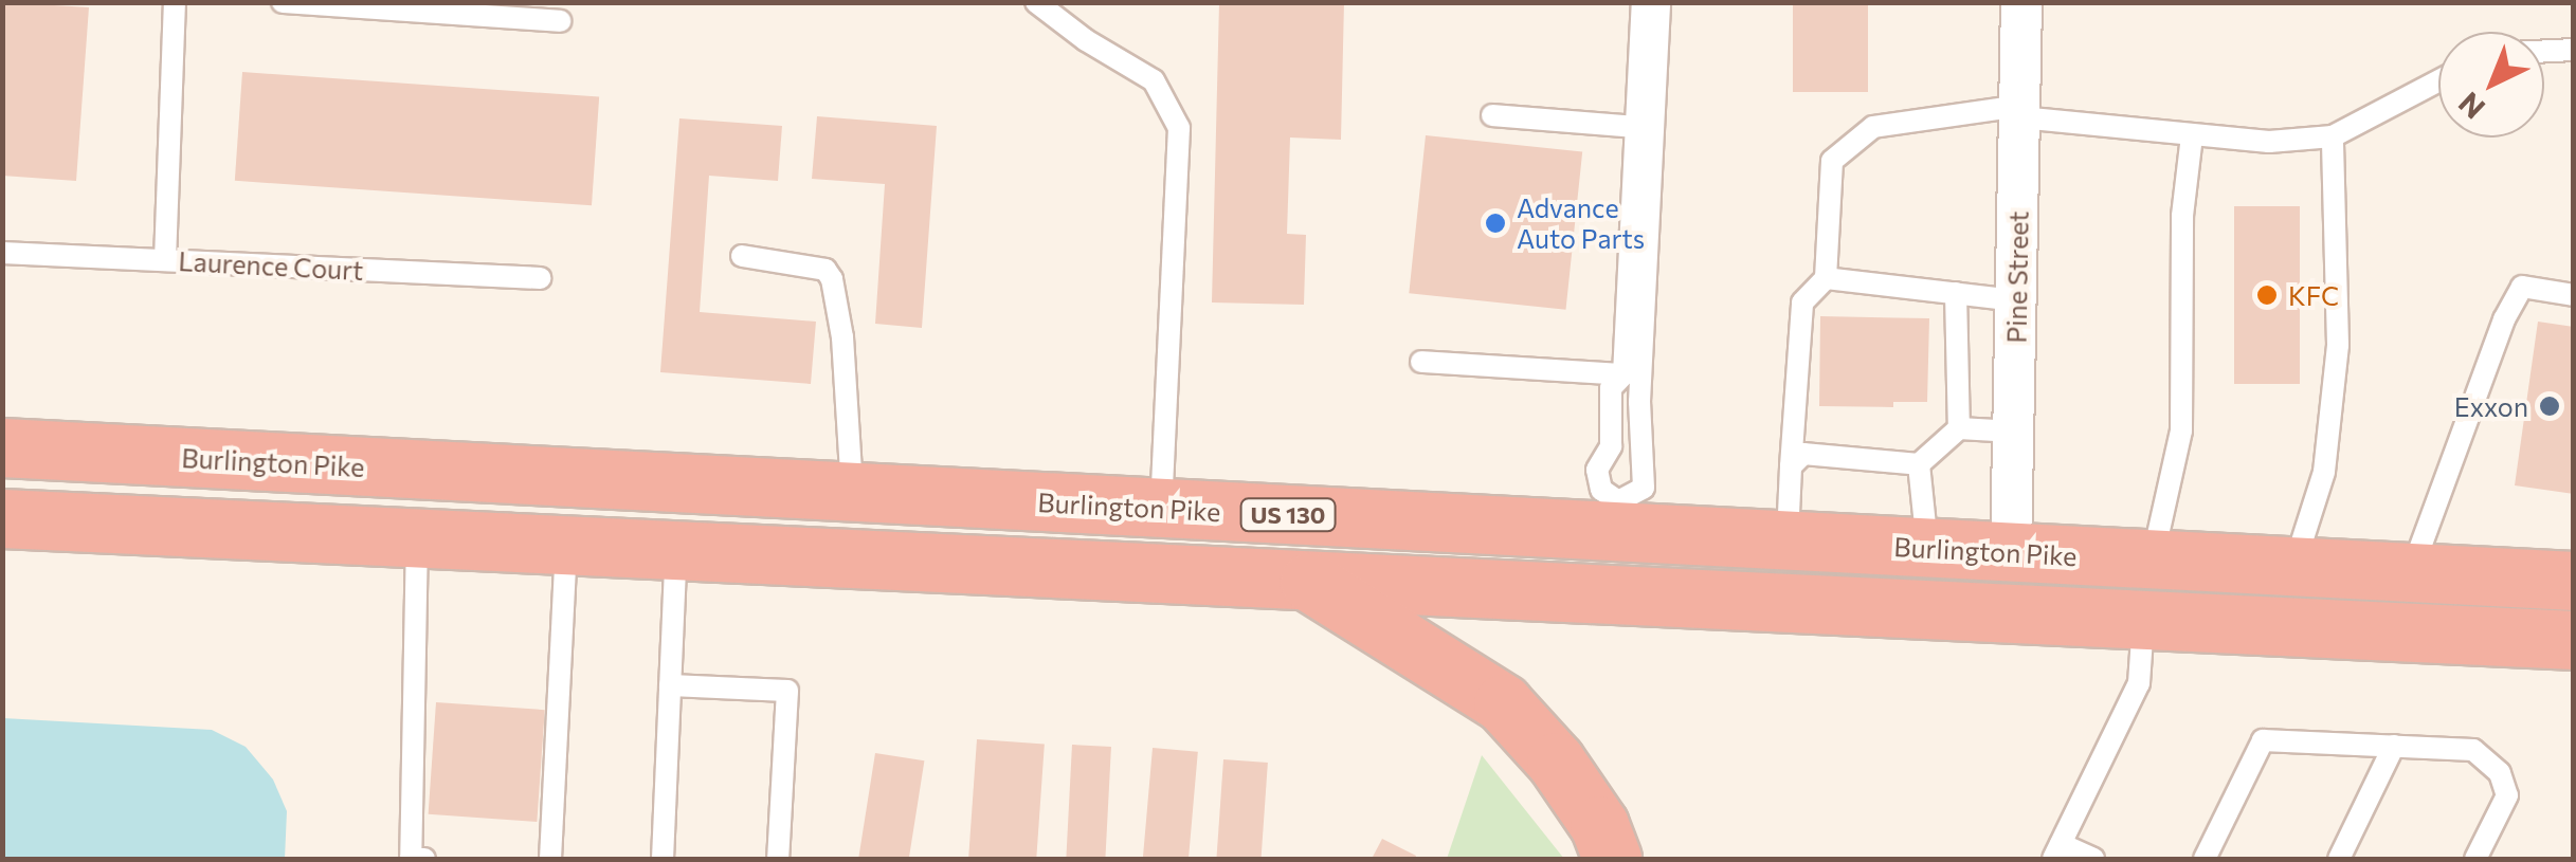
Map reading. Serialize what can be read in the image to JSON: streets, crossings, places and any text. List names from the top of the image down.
{
  "streets": {
    "highway": ["Burlington Pike", "US 130"],
    "street": ["Pine Street"],
    "lane": ["Laurence Court"]
  },
  "crossings": [
    ["Pine Street", "Burlington Pike"]
  ],
  "places": ["Advance Auto Parts", "KFC", "Exxon"],
  "north": "bottom left"
}
